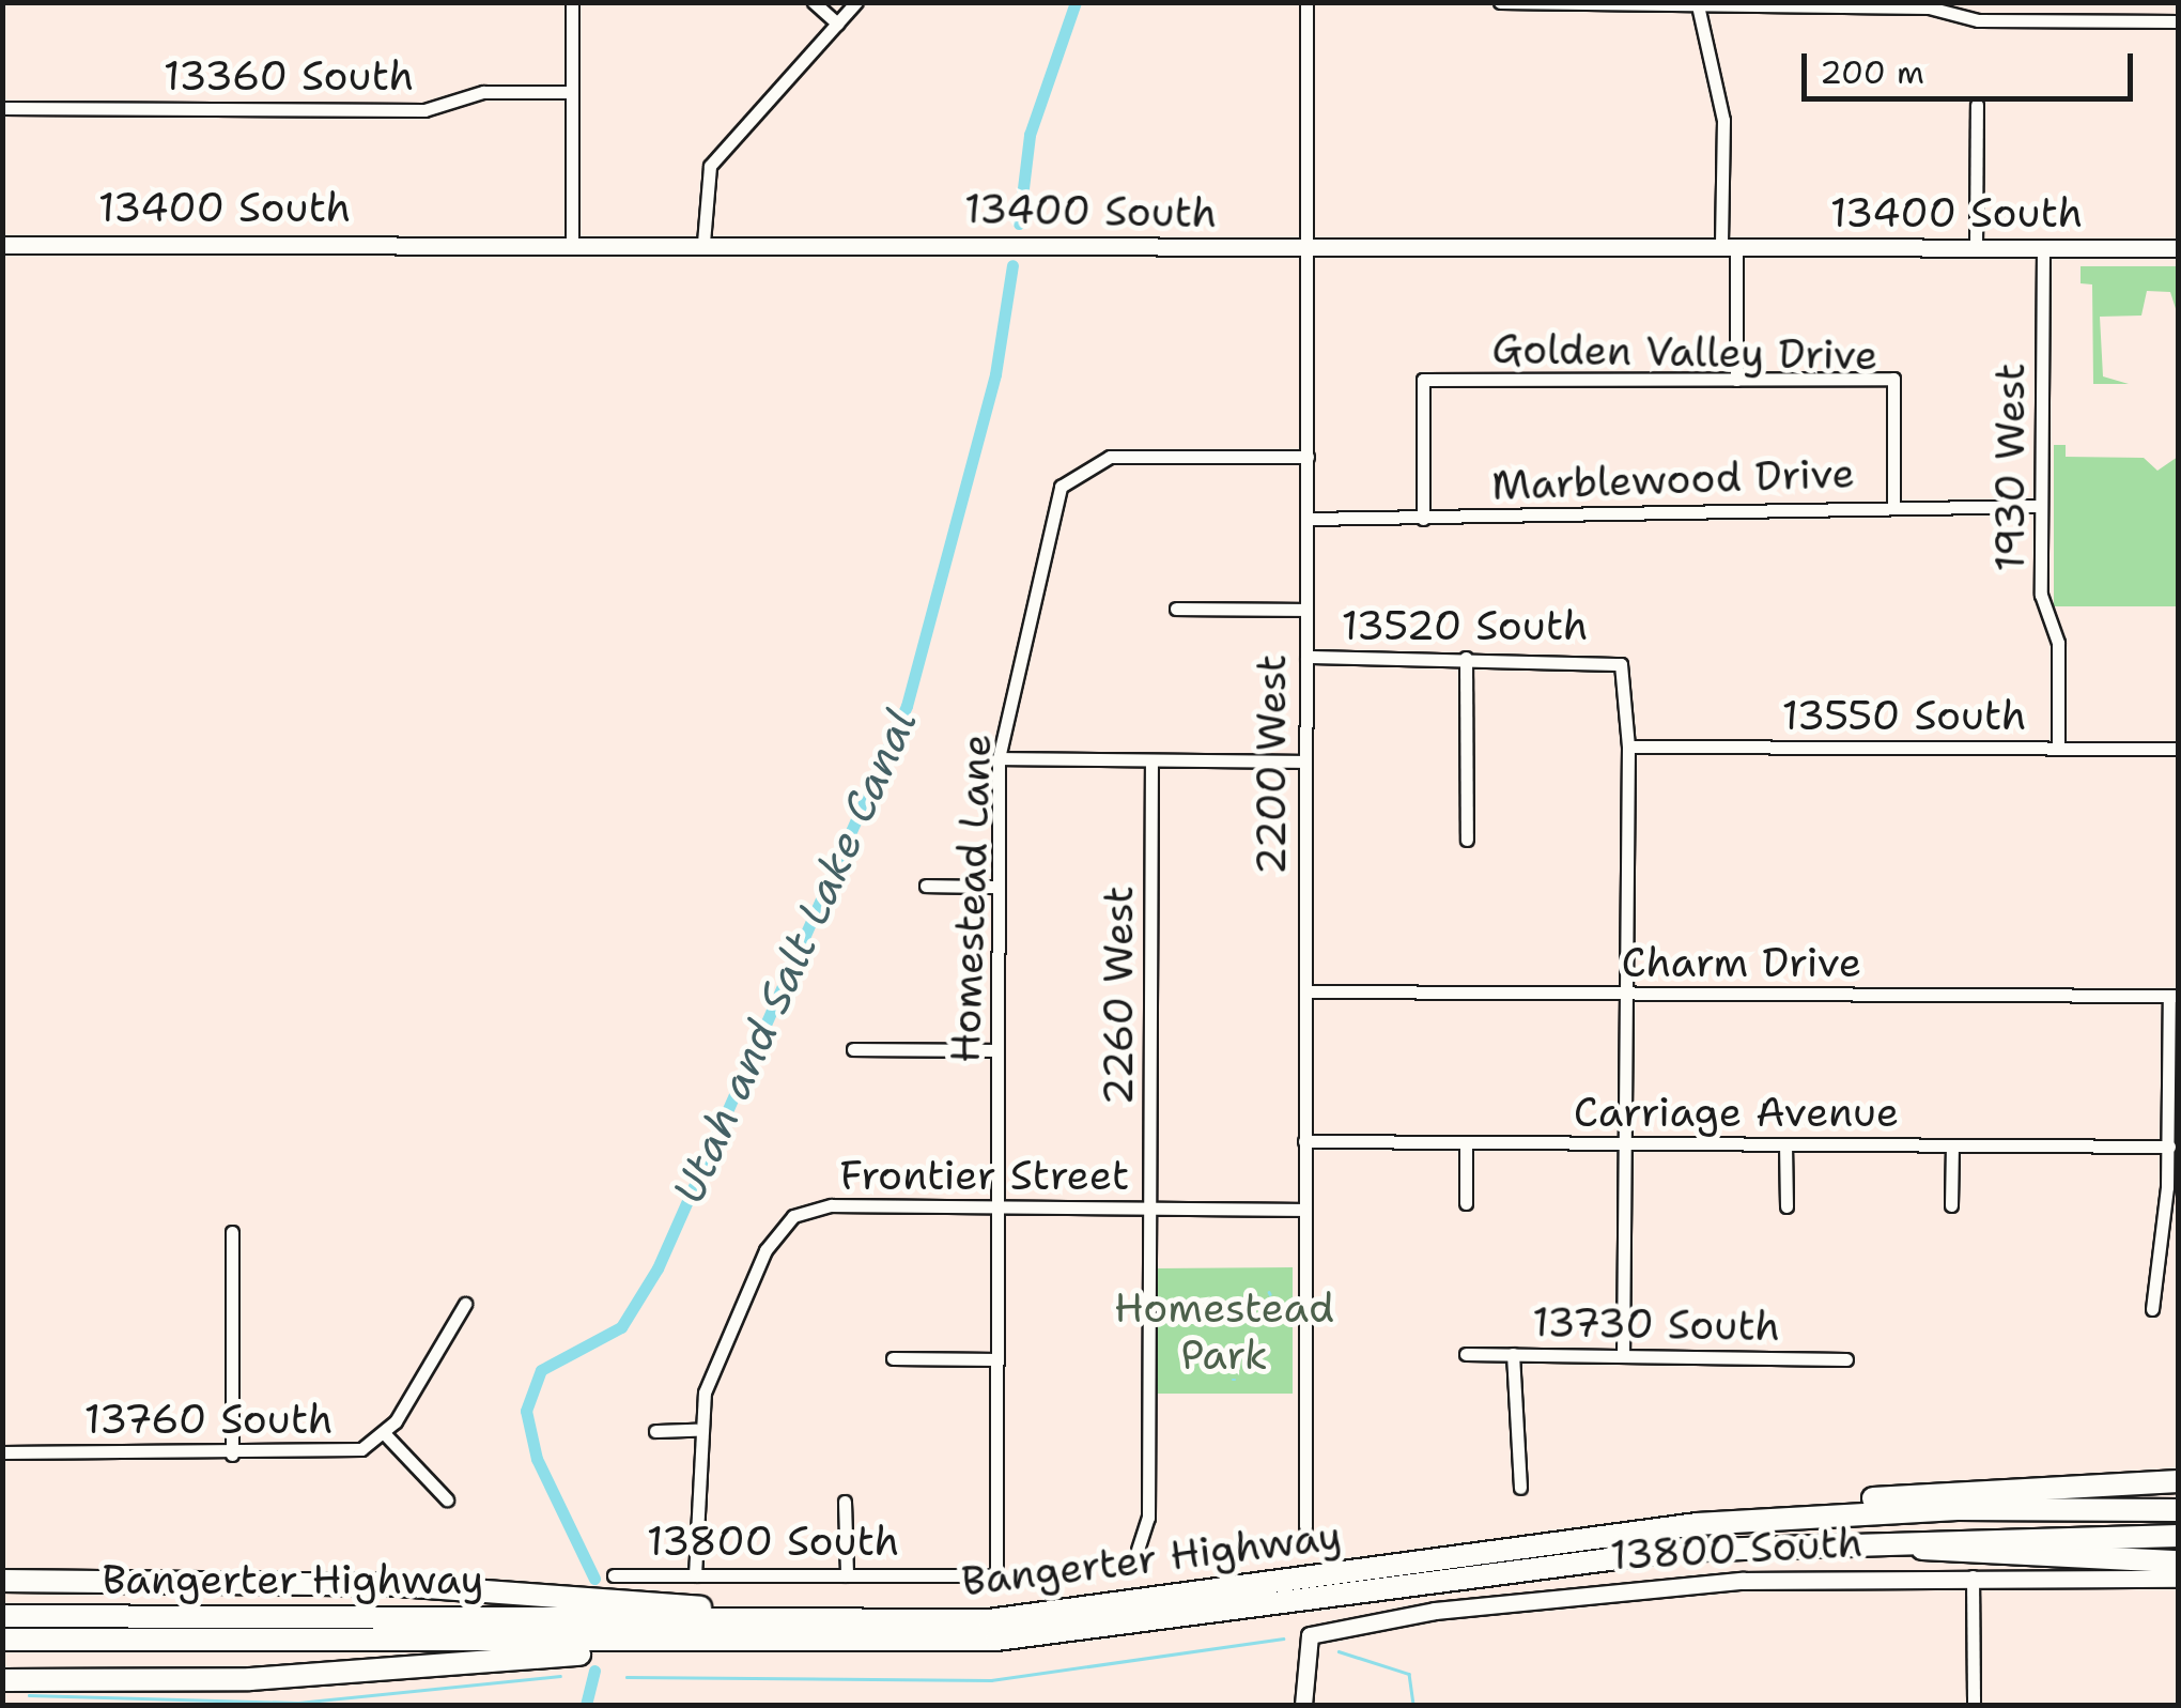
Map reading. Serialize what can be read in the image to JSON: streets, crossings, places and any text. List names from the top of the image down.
{
  "streets": {
    "highway": ["Bangerter Highway"],
    "street": [
      "13360 South",
      "13400 South",
      "Golden Valley Drive",
      "1930 West",
      "Marblewood Drive",
      "13520 South",
      "13550 South",
      "2200 West",
      "Homestead Lane",
      "Charm Drive",
      "2260 West",
      "Carriage Avenue",
      "Frontier Street",
      "13730 South",
      "13760 South",
      "13800 South"
    ]
  },
  "crossings": [
    ["13400 South", "1930 West"],
    ["13400 South", "2200 West"],
    ["Golden Valley Drive", "Marblewood Drive"],
    ["1930 West", "Marblewood Drive"],
    ["1930 West", "13550 South"],
    ["Marblewood Drive", "2200 West"],
    ["13520 South", "13550 South"],
    ["13520 South", "2200 West"],
    ["2200 West", "Homestead Lane"],
    ["2200 West", "Charm Drive"],
    ["2200 West", "Carriage Avenue"],
    ["2200 West", "Frontier Street"],
    ["Homestead Lane", "Frontier Street"],
    ["Homestead Lane", "13800 South"],
    ["2260 West", "Frontier Street"],
    ["Frontier Street", "13800 South"]
  ],
  "water": ["Utah and Salt Lake Canal"],
  "parks": ["Homestead Park"],
  "scale_bar": "200 m"
}
